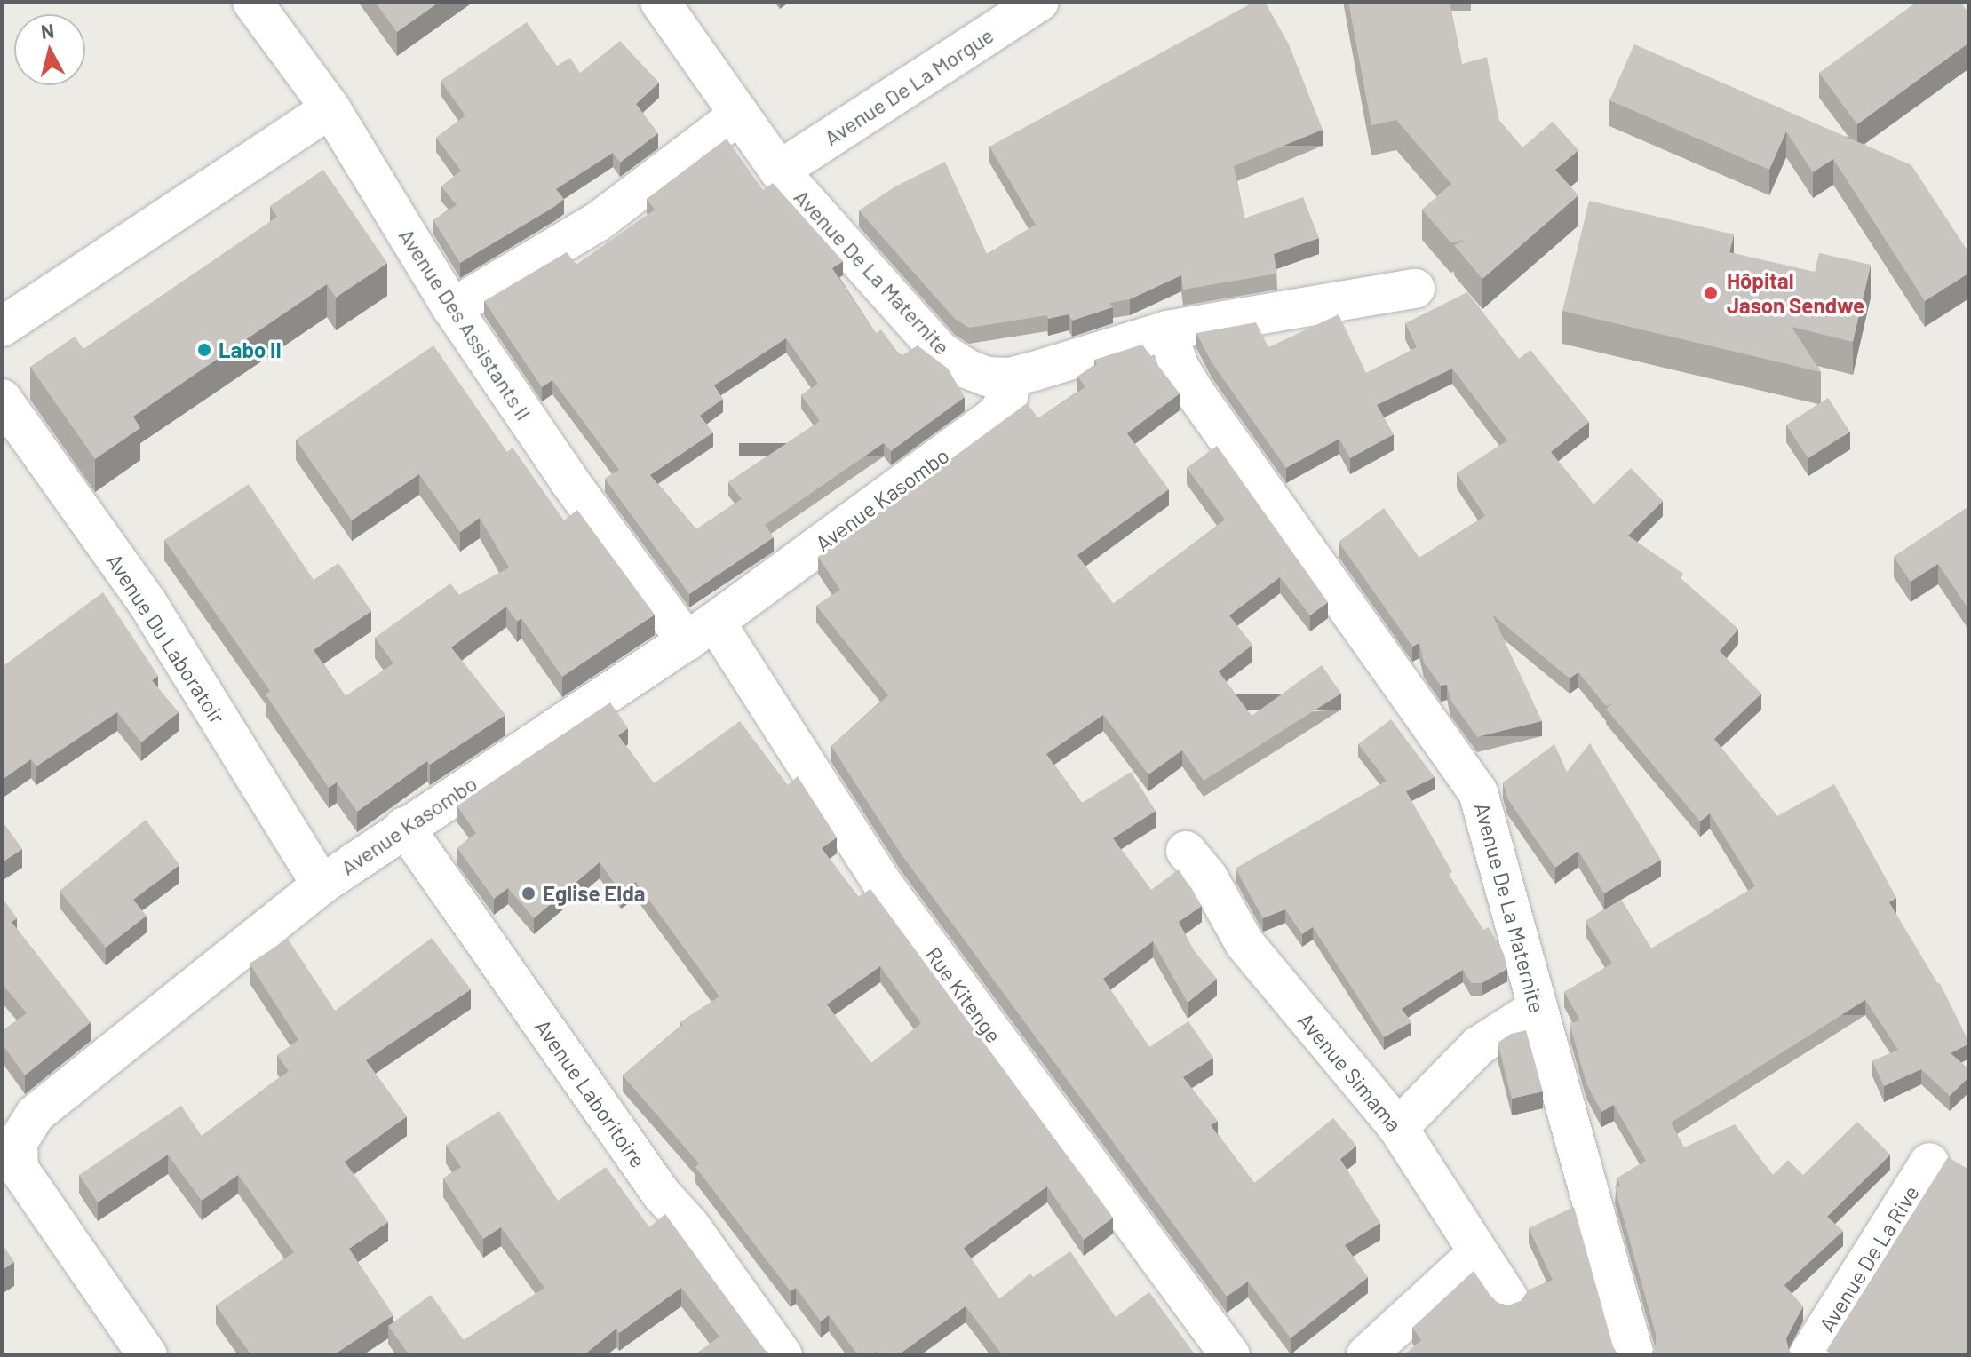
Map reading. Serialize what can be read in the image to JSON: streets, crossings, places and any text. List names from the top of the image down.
{
  "streets": {
    "street": [
      "Avenue De La Morgue",
      "Avenue De La Maternite",
      "Avenue Des Assistants II",
      "Avenue Kasombo",
      "Avenue Du Laboratoir",
      "Rue Kitenge",
      "Avenue Simama",
      "Avenue Laboritoire",
      "Avenue De La Rive"
    ]
  },
  "crossings": [
    ["Avenue De La Morgue", "Avenue De La Maternite"],
    ["Avenue De La Maternite", "Avenue Kasombo"],
    ["Avenue Des Assistants II", "Avenue Kasombo"],
    ["Avenue Des Assistants II", "Rue Kitenge"],
    ["Avenue Kasombo", "Avenue Du Laboratoir"],
    ["Avenue Kasombo", "Rue Kitenge"],
    ["Avenue Kasombo", "Avenue Laboritoire"]
  ],
  "places": ["Hôpital Jason Sendwe", "Labo II", "Eglise Elda"],
  "north": "top"
}
